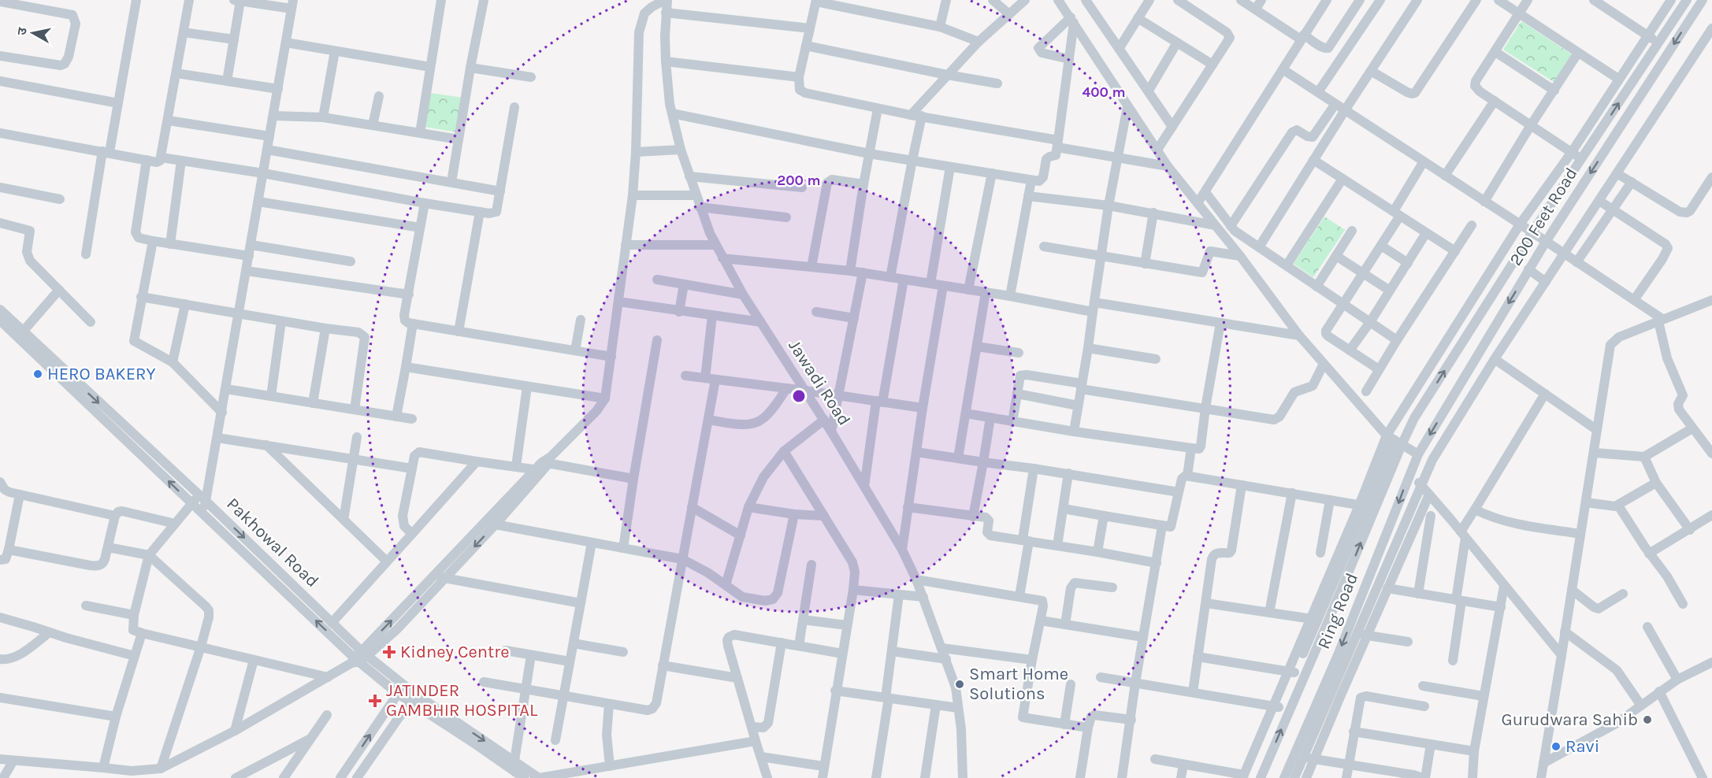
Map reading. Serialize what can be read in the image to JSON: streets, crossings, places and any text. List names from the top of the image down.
{
  "streets": {
    "street": [
      "200 Feet Road",
      "Jawadi Road",
      "Pakhowal Road",
      "Ring Road"
    ]
  },
  "crossings": [
    ["200 Feet Road", "Ring Road"]
  ],
  "places": {
    "other": [
      "HERO BAKERY",
      "Smart Home Solutions",
      "Gurudwara Sahib",
      "Ravi"
    ],
    "health": ["Kidney Centre", "JATINDER GAMBHIR HOSPITAL"]
  },
  "north": "left",
  "rings": ["400 m", "200 m"]
}
